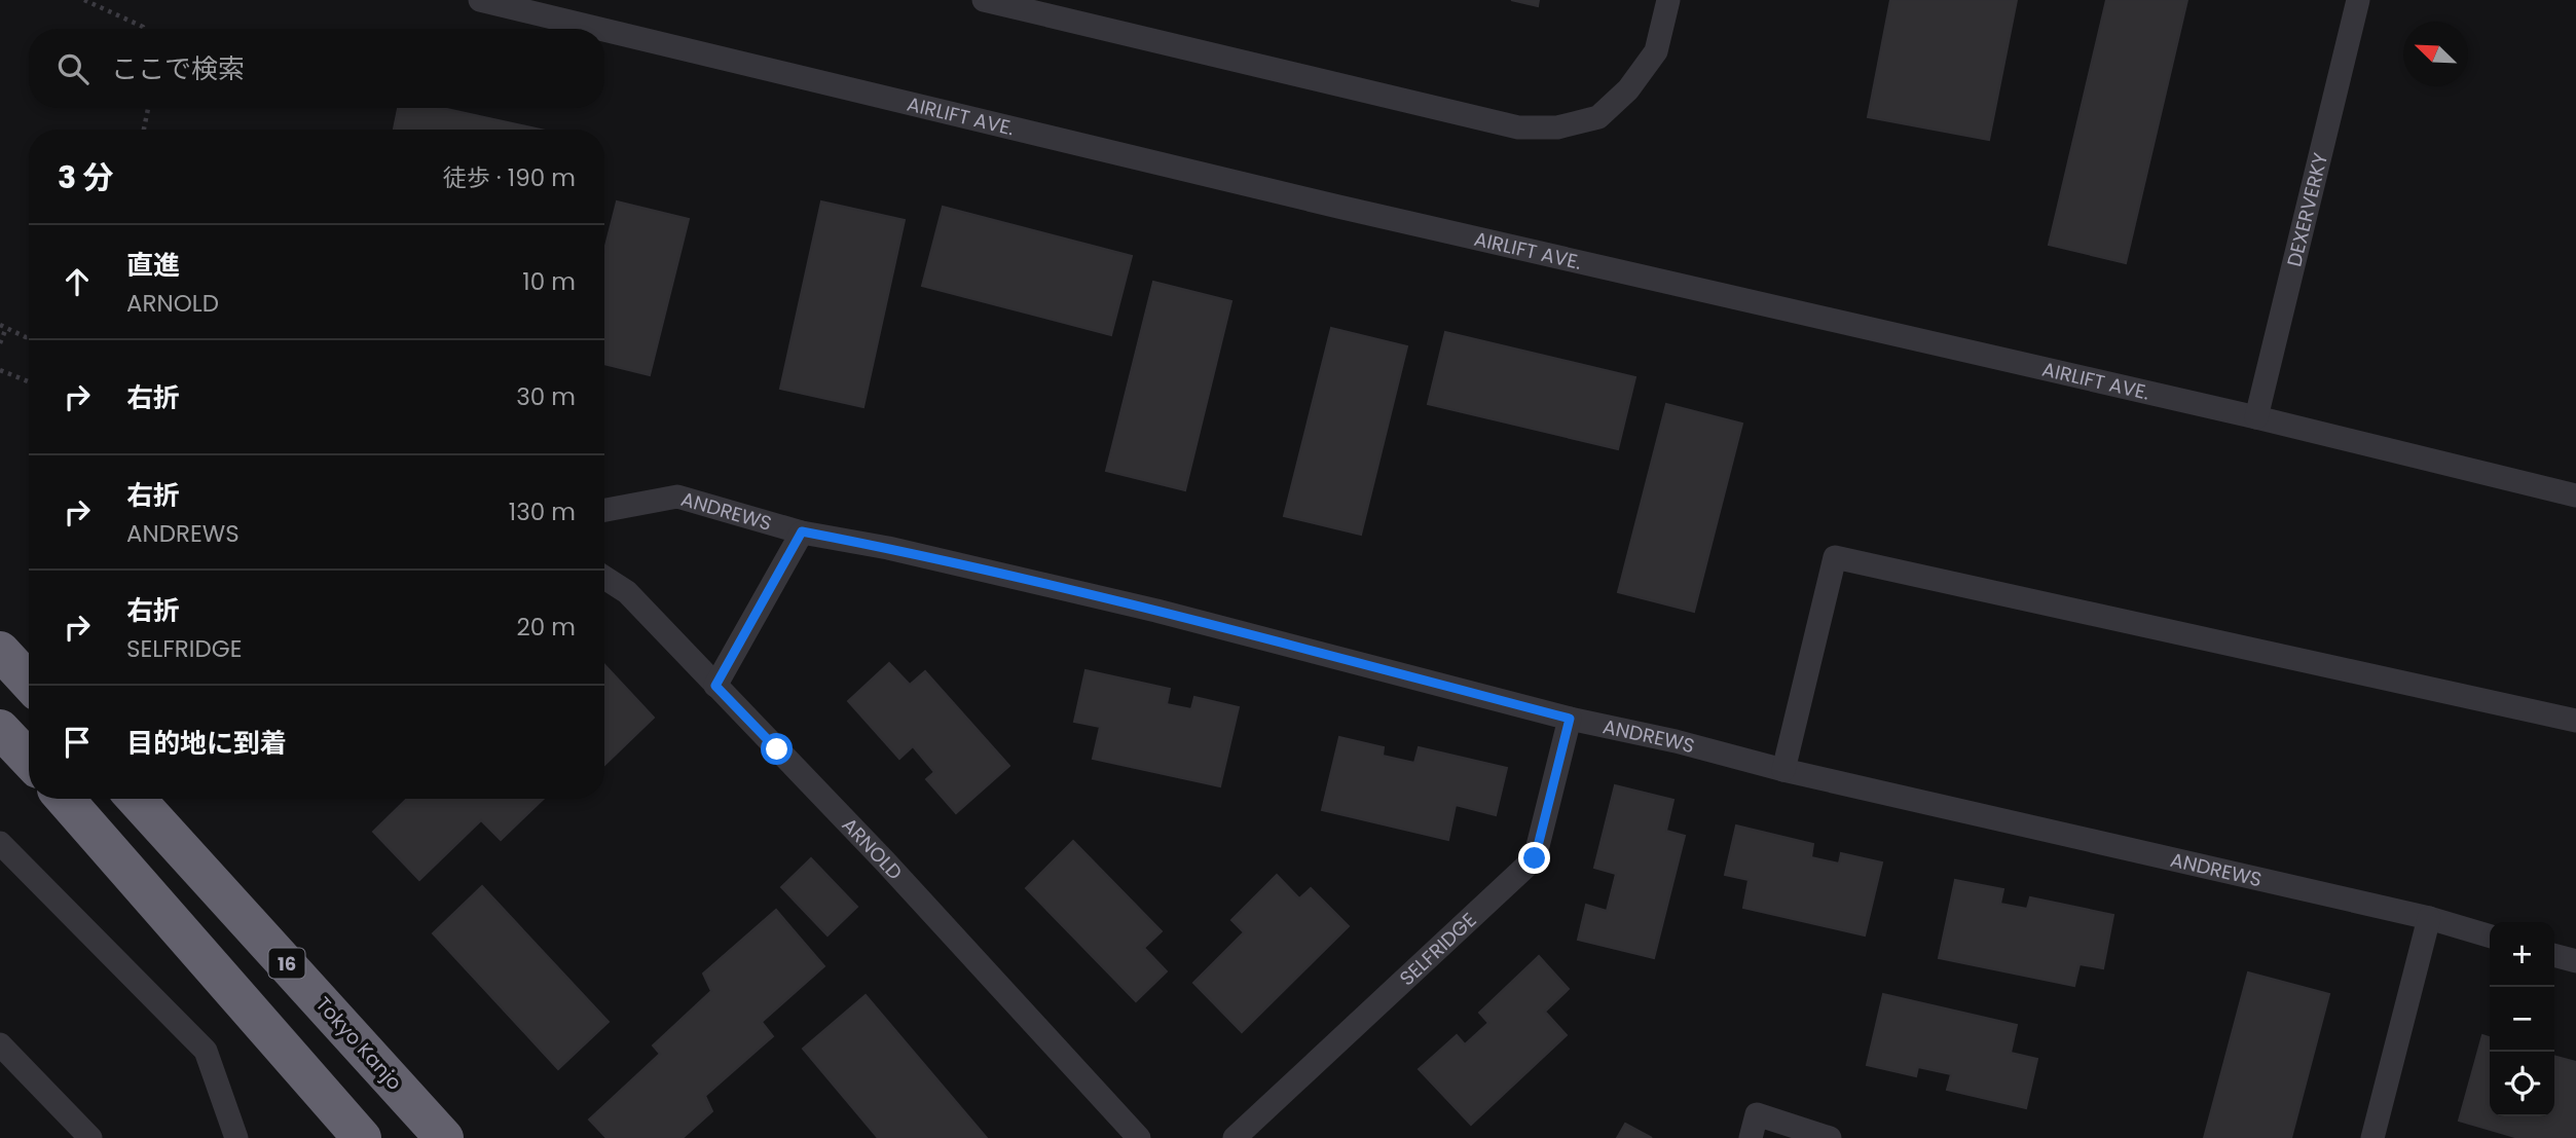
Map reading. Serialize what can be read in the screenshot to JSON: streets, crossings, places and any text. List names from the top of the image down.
{
  "streets": {
    "highway": ["16", "Tokyo Kanjo"],
    "lane": [
      "AIRLIFT AVE.",
      "DEXERVERKY",
      "ANDREWS",
      "ARNOLD",
      "SELFRIDGE"
    ]
  },
  "crossings": [
    ["AIRLIFT AVE.", "DEXERVERKY"],
    ["ANDREWS", "SELFRIDGE"]
  ],
  "north": "top left",
  "page": {
    "search": "ここで検索",
    "heading": ["3 分", "徒歩 · 190 m"],
    "list": [
      ["直進", "ARNOLD", "10 m"],
      ["右折", "30 m"],
      ["右折", "ANDREWS", "130 m"],
      ["右折", "SELFRIDGE", "20 m"],
      "目的地に到着"
    ],
    "map_buttons": ["+", "−"]
  }
}
